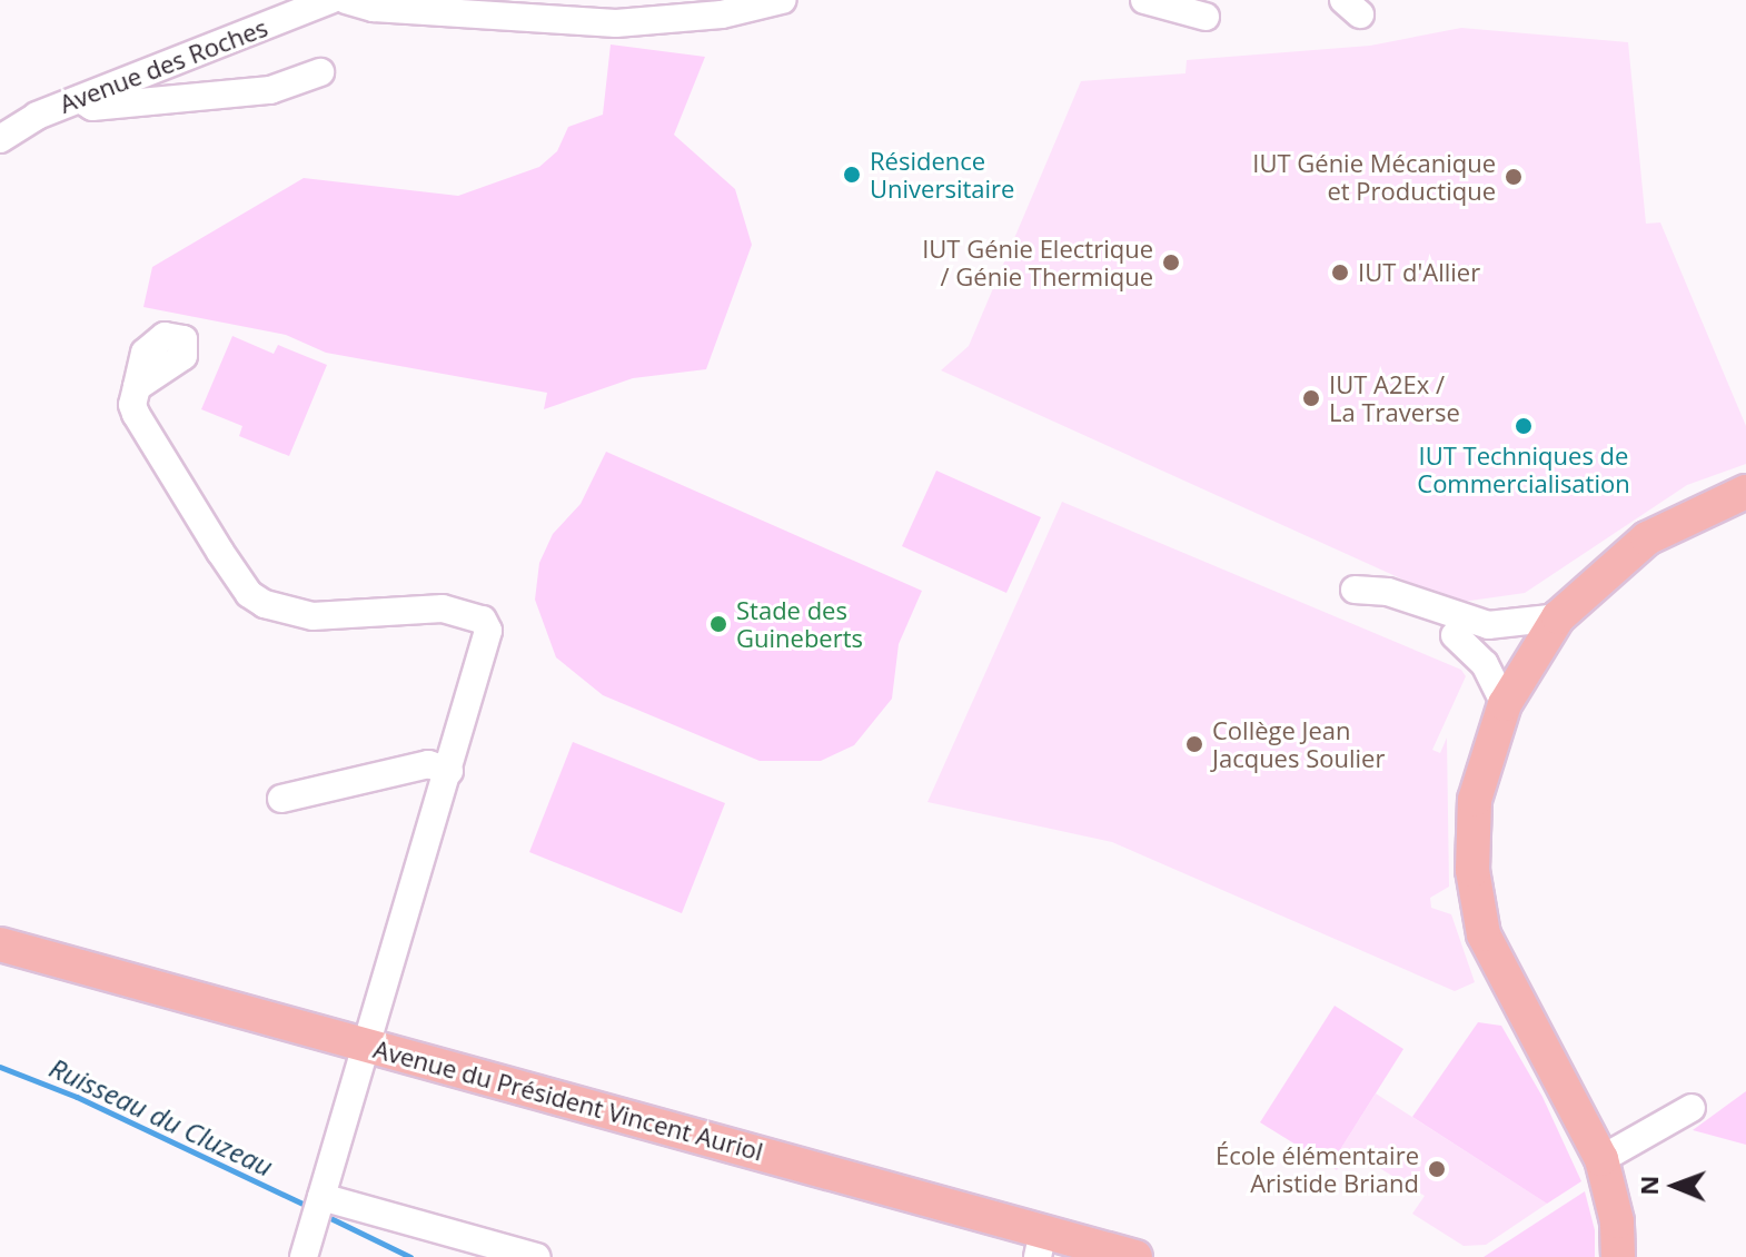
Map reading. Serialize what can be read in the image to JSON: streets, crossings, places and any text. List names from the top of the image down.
{
  "streets": {
    "main road": ["Avenue du Président Vincent Auriol"],
    "street": ["Avenue des Roches"]
  },
  "water": ["Ruisseau du Cluzeau"],
  "places": [
    "Résidence Universitaire",
    "IUT Génie Mécanique et Productique",
    "IUT Génie Electrique / Génie Thermique",
    "IUT d'Allier",
    "IUT A2Ex / La Traverse",
    "IUT Techniques de Commercialisation",
    "Stade des Guineberts",
    "Collège Jean Jacques Soulier",
    "École élémentaire Aristide Briand"
  ],
  "north": "left"
}
